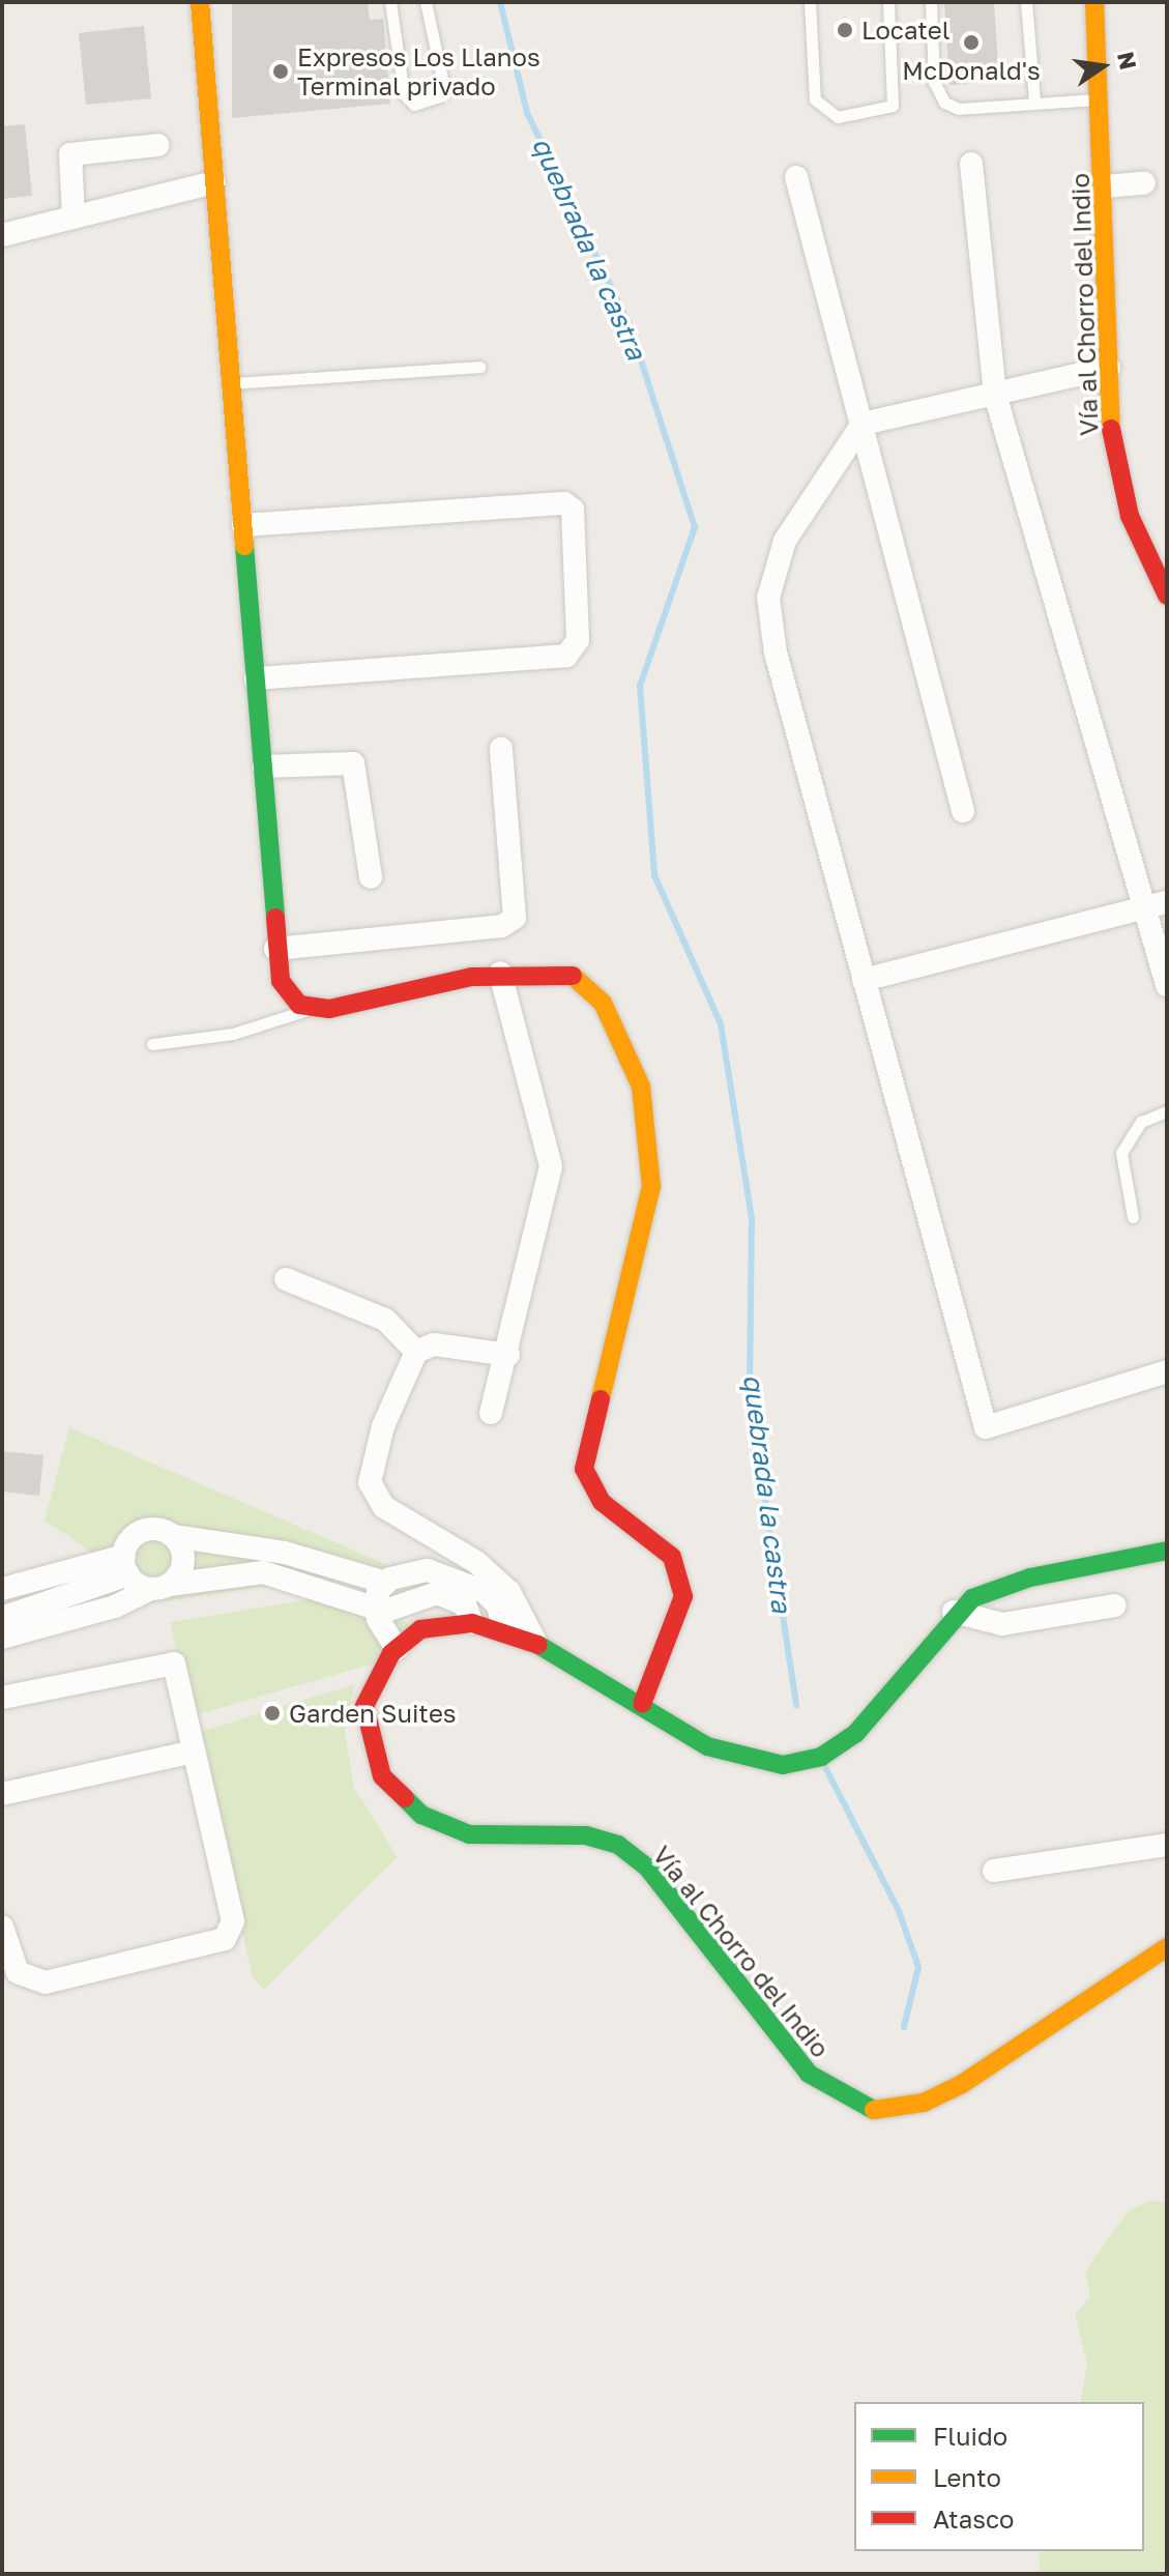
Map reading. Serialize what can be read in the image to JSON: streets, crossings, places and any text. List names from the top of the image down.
{
  "streets": {
    "street": ["Vía al Chorro del Indio"]
  },
  "water": ["quebrada la castra"],
  "places": [
    "Locatel",
    "McDonald's",
    "Expresos Los Llanos Terminal privado",
    "Garden Suites"
  ],
  "legend": ["Fluido", "Lento", "Atasco"],
  "north": "right"
}
